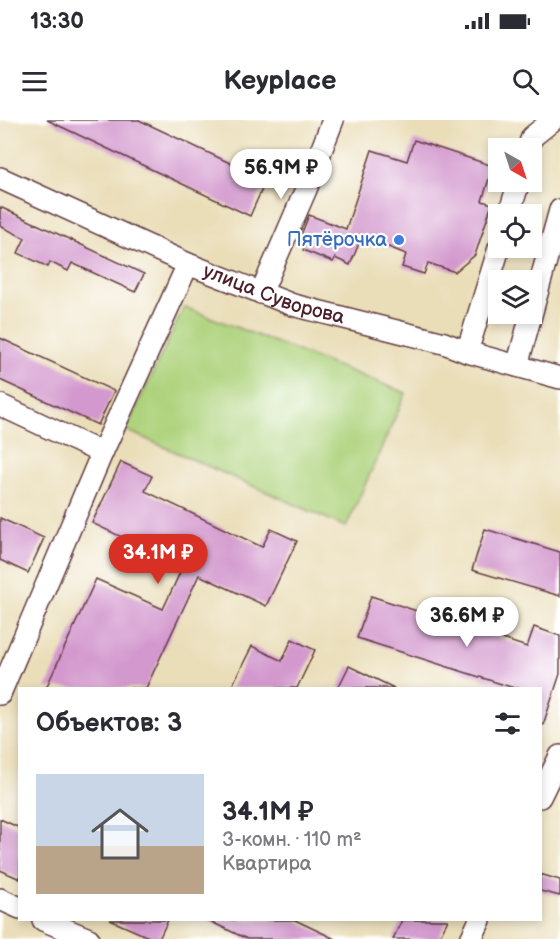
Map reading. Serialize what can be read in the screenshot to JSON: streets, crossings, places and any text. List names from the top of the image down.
{
  "streets": {
    "street": ["улица Суворова"]
  },
  "places": ["Пятёрочка"],
  "north": "bottom right",
  "page": {
    "status": "13:30",
    "header": "Keyplace",
    "price": ["56.9M ₽", "34.1M ₽", "36.6M ₽"],
    "heading": "Объектов: 3",
    "list": [
      {
        "name": "34.1M ₽",
        "note": "3-комн. · 110 m² · Квартира"
      }
    ]
  }
}
